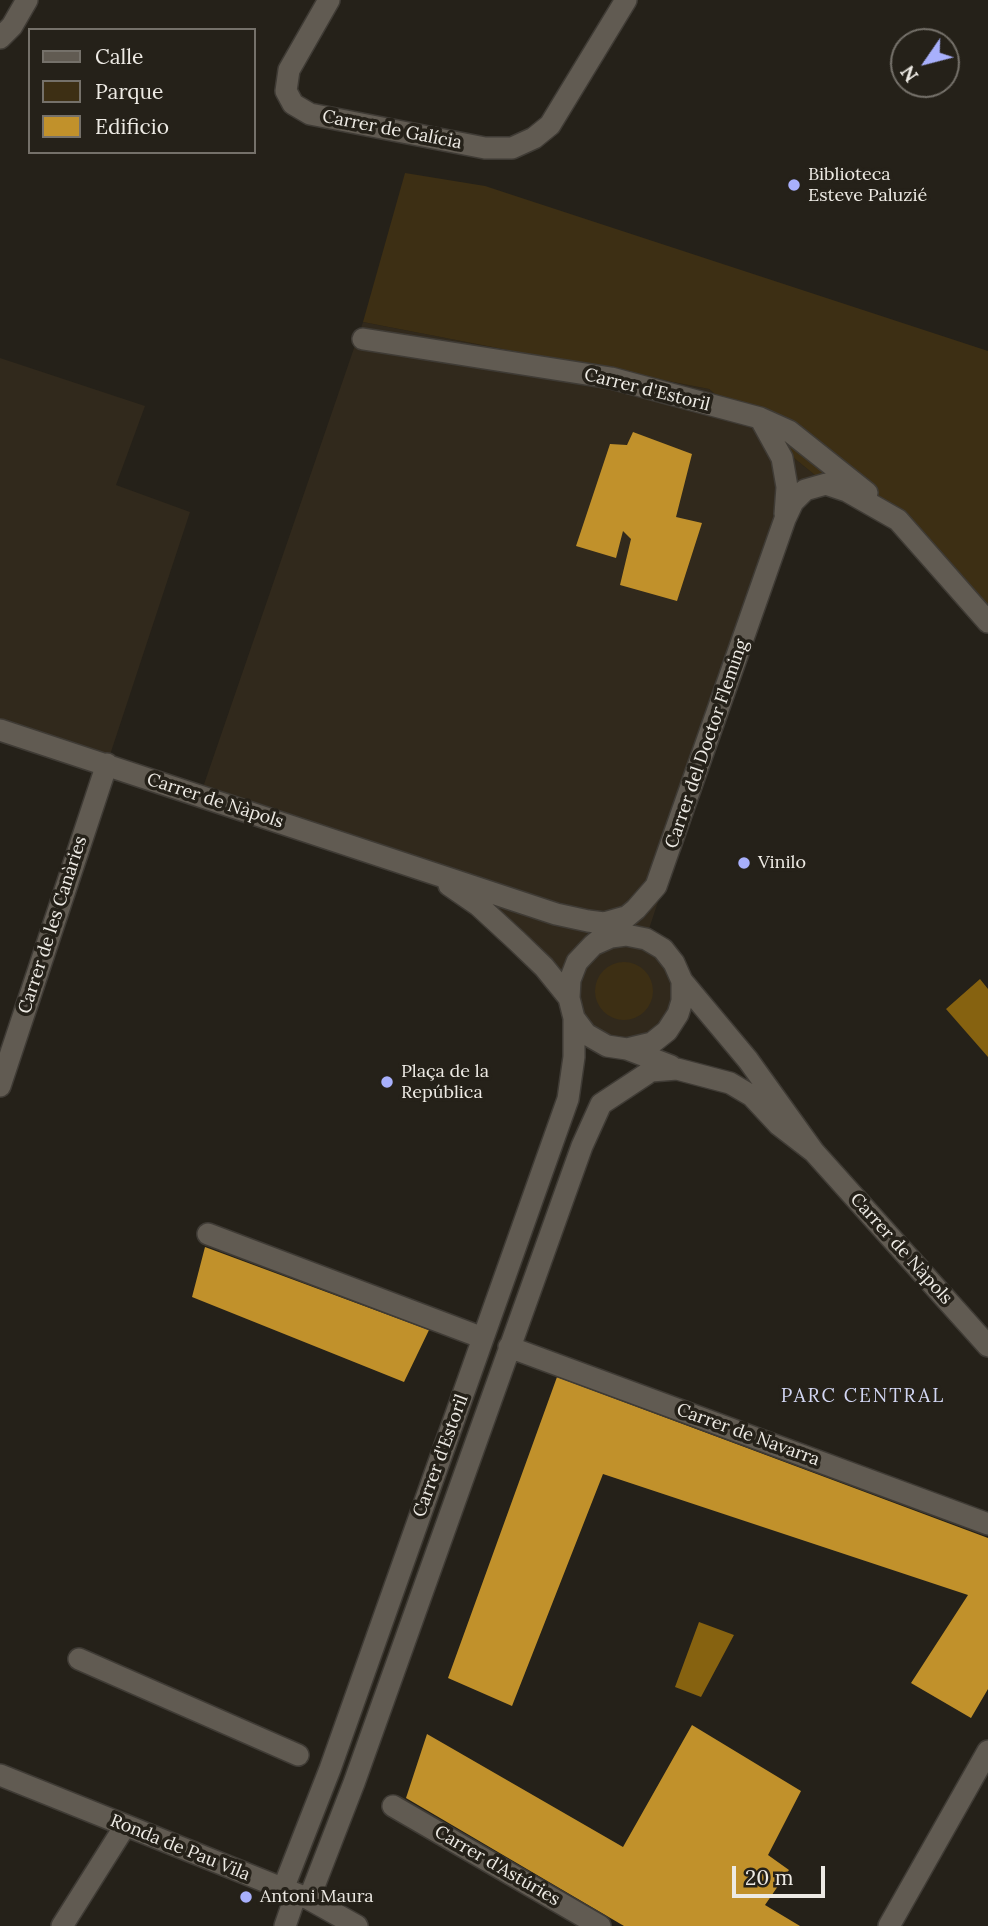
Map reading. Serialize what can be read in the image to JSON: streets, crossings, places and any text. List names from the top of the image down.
{
  "streets": {
    "street": [
      "Carrer de Galícia",
      "Carrer d'Estoril",
      "Carrer del Doctor Fleming",
      "Carrer de Nàpols",
      "Carrer de les Canàries",
      "Carrer de Navarra",
      "Ronda de Pau Vila",
      "Carrer d'Astúries"
    ]
  },
  "crossings": [
    ["Carrer d'Estoril", "Carrer del Doctor Fleming"],
    ["Carrer d'Estoril", "Carrer de Nàpols"],
    ["Carrer d'Estoril", "Carrer de Navarra"],
    ["Carrer d'Estoril", "Ronda de Pau Vila"],
    ["Carrer del Doctor Fleming", "Carrer de Nàpols"],
    ["Carrer de Nàpols", "Carrer de les Canàries"]
  ],
  "districts": ["PARC CENTRAL"],
  "places": [
    "Biblioteca Esteve Paluzié",
    "Vinilo",
    "Plaça de la República",
    "Antoni Maura"
  ],
  "legend": ["Calle", "Parque", "Edificio"],
  "scale_bar": "20 m",
  "north": "bottom left"
}
